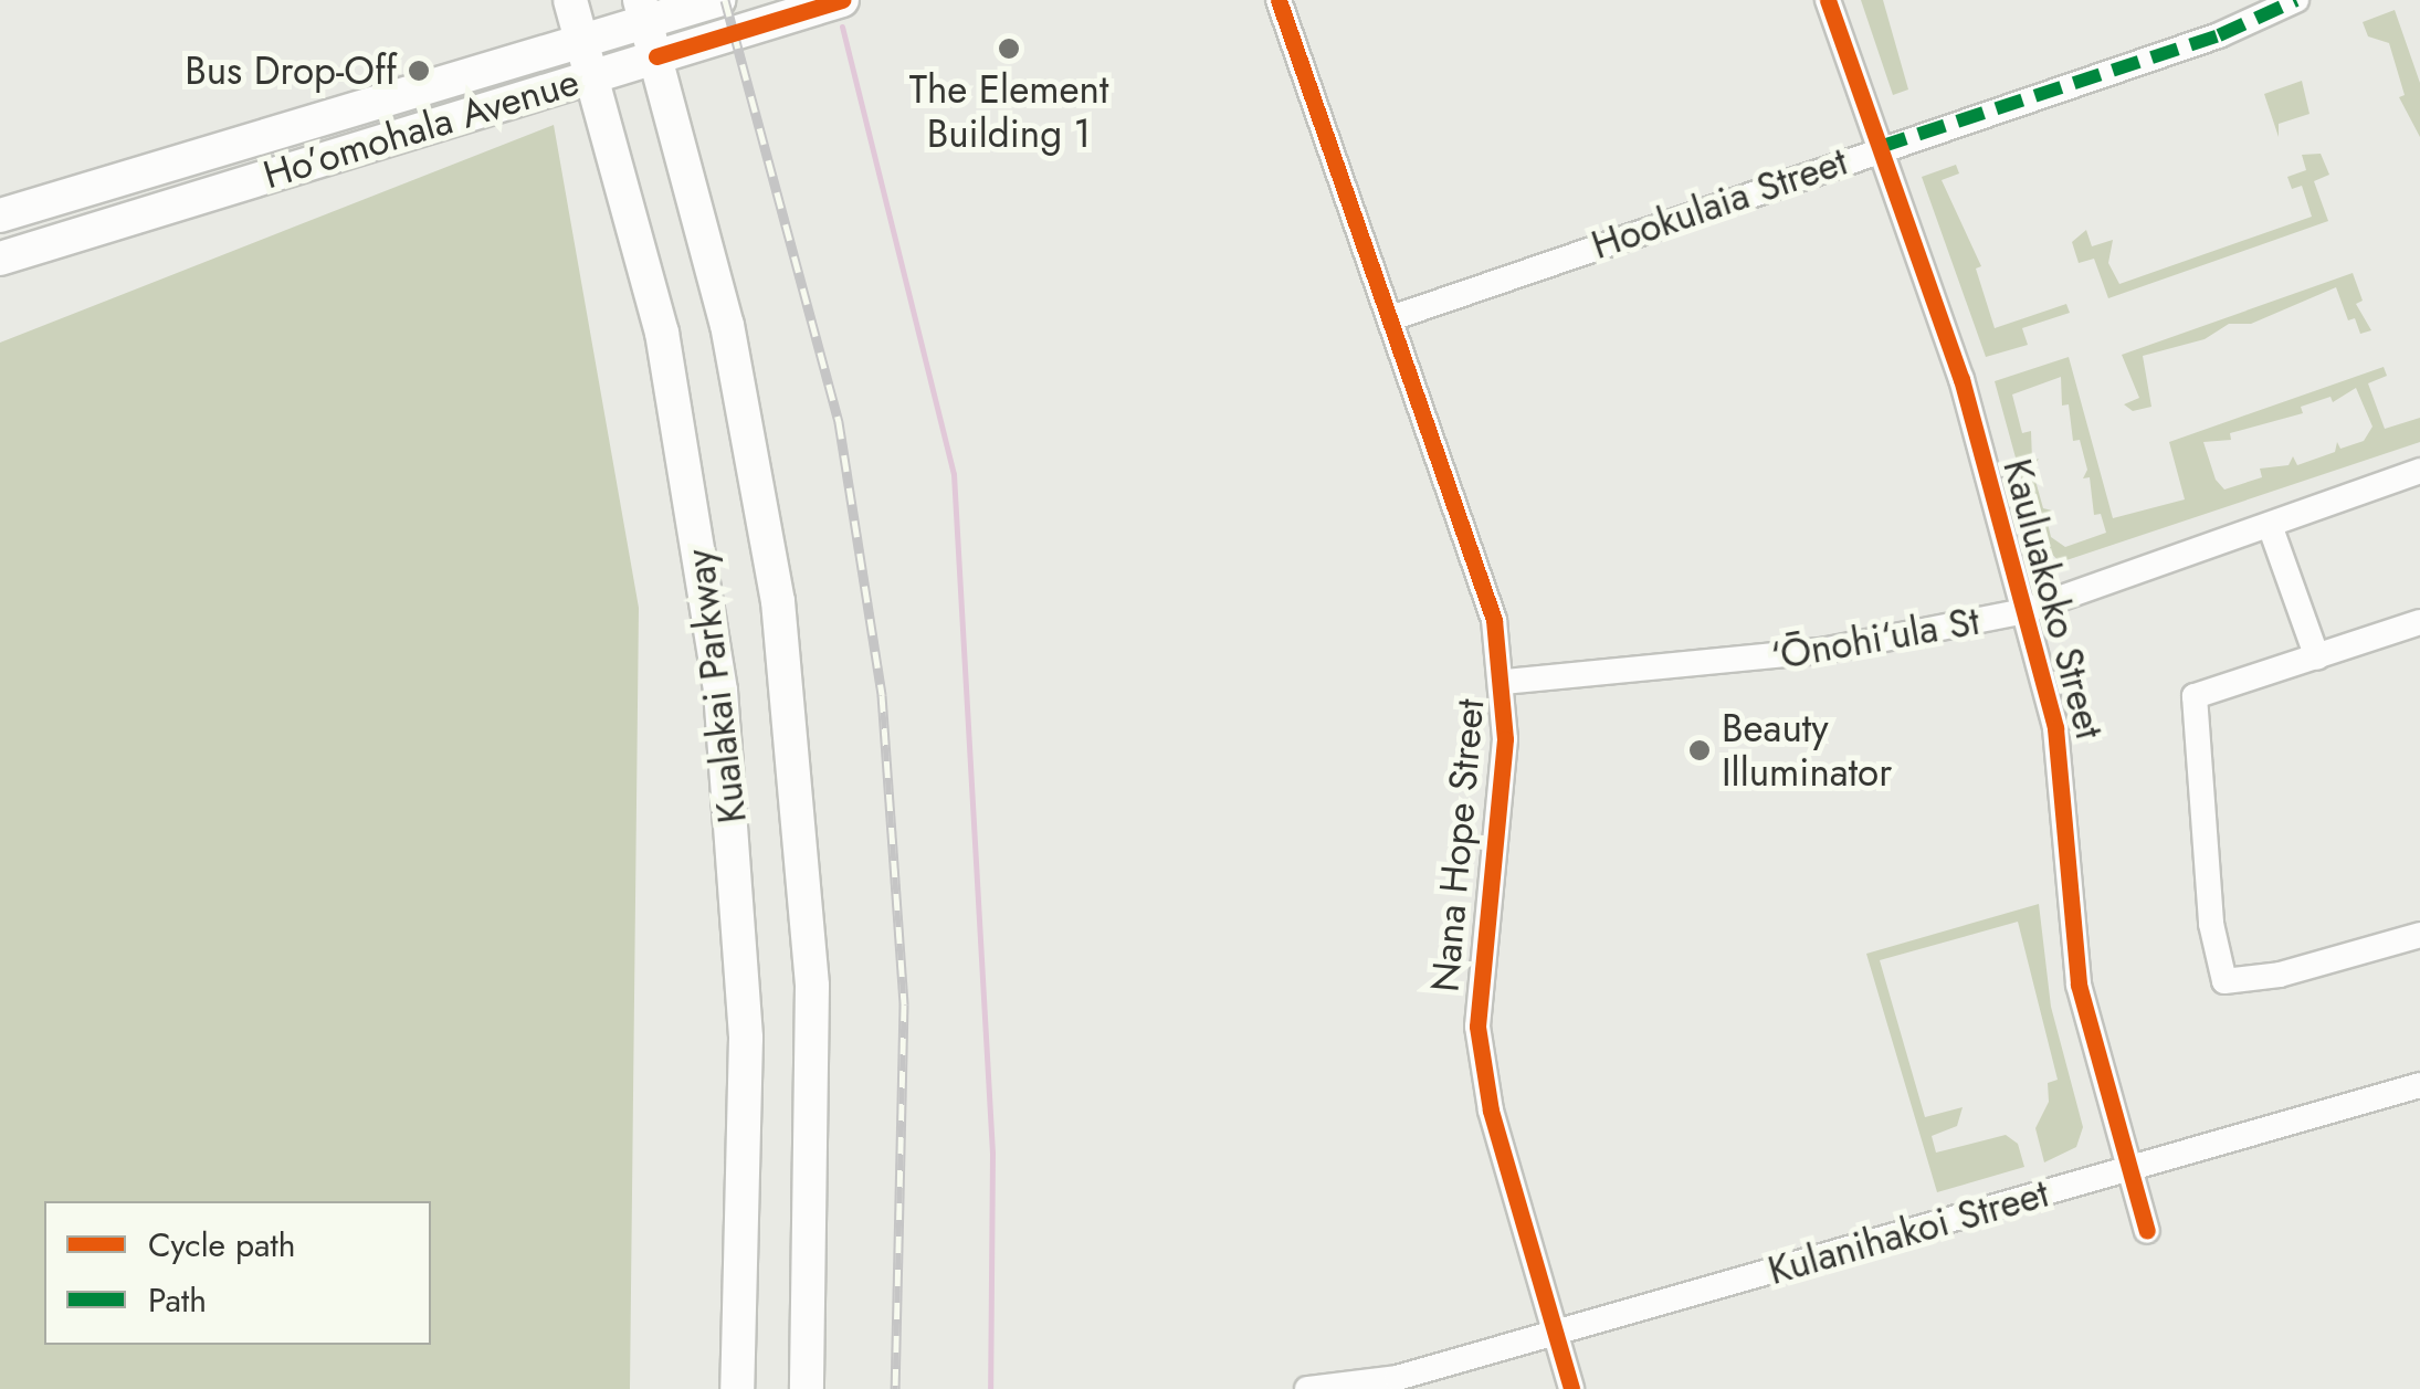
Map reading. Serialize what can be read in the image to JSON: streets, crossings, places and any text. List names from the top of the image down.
{
  "streets": {
    "main road": ["Ho’omohala Avenue", "Kualakai Parkway"],
    "street": [
      "Hookulaia Street",
      "Kauluakoko Street",
      "‘Ōnohi‘ula St",
      "Nana Hope Street",
      "Kulanihakoi Street"
    ]
  },
  "crossings": [
    ["Ho’omohala Avenue", "Kualakai Parkway"],
    ["Hookulaia Street", "Kauluakoko Street"],
    ["Hookulaia Street", "Nana Hope Street"],
    ["Kauluakoko Street", "‘Ōnohi‘ula St"],
    ["Kauluakoko Street", "Kulanihakoi Street"],
    ["‘Ōnohi‘ula St", "Nana Hope Street"],
    ["Nana Hope Street", "Kulanihakoi Street"]
  ],
  "places": ["The Element Building 1", "Bus Drop-Off", "Beauty Illuminator"],
  "legend": ["Cycle path", "Path"]
}
